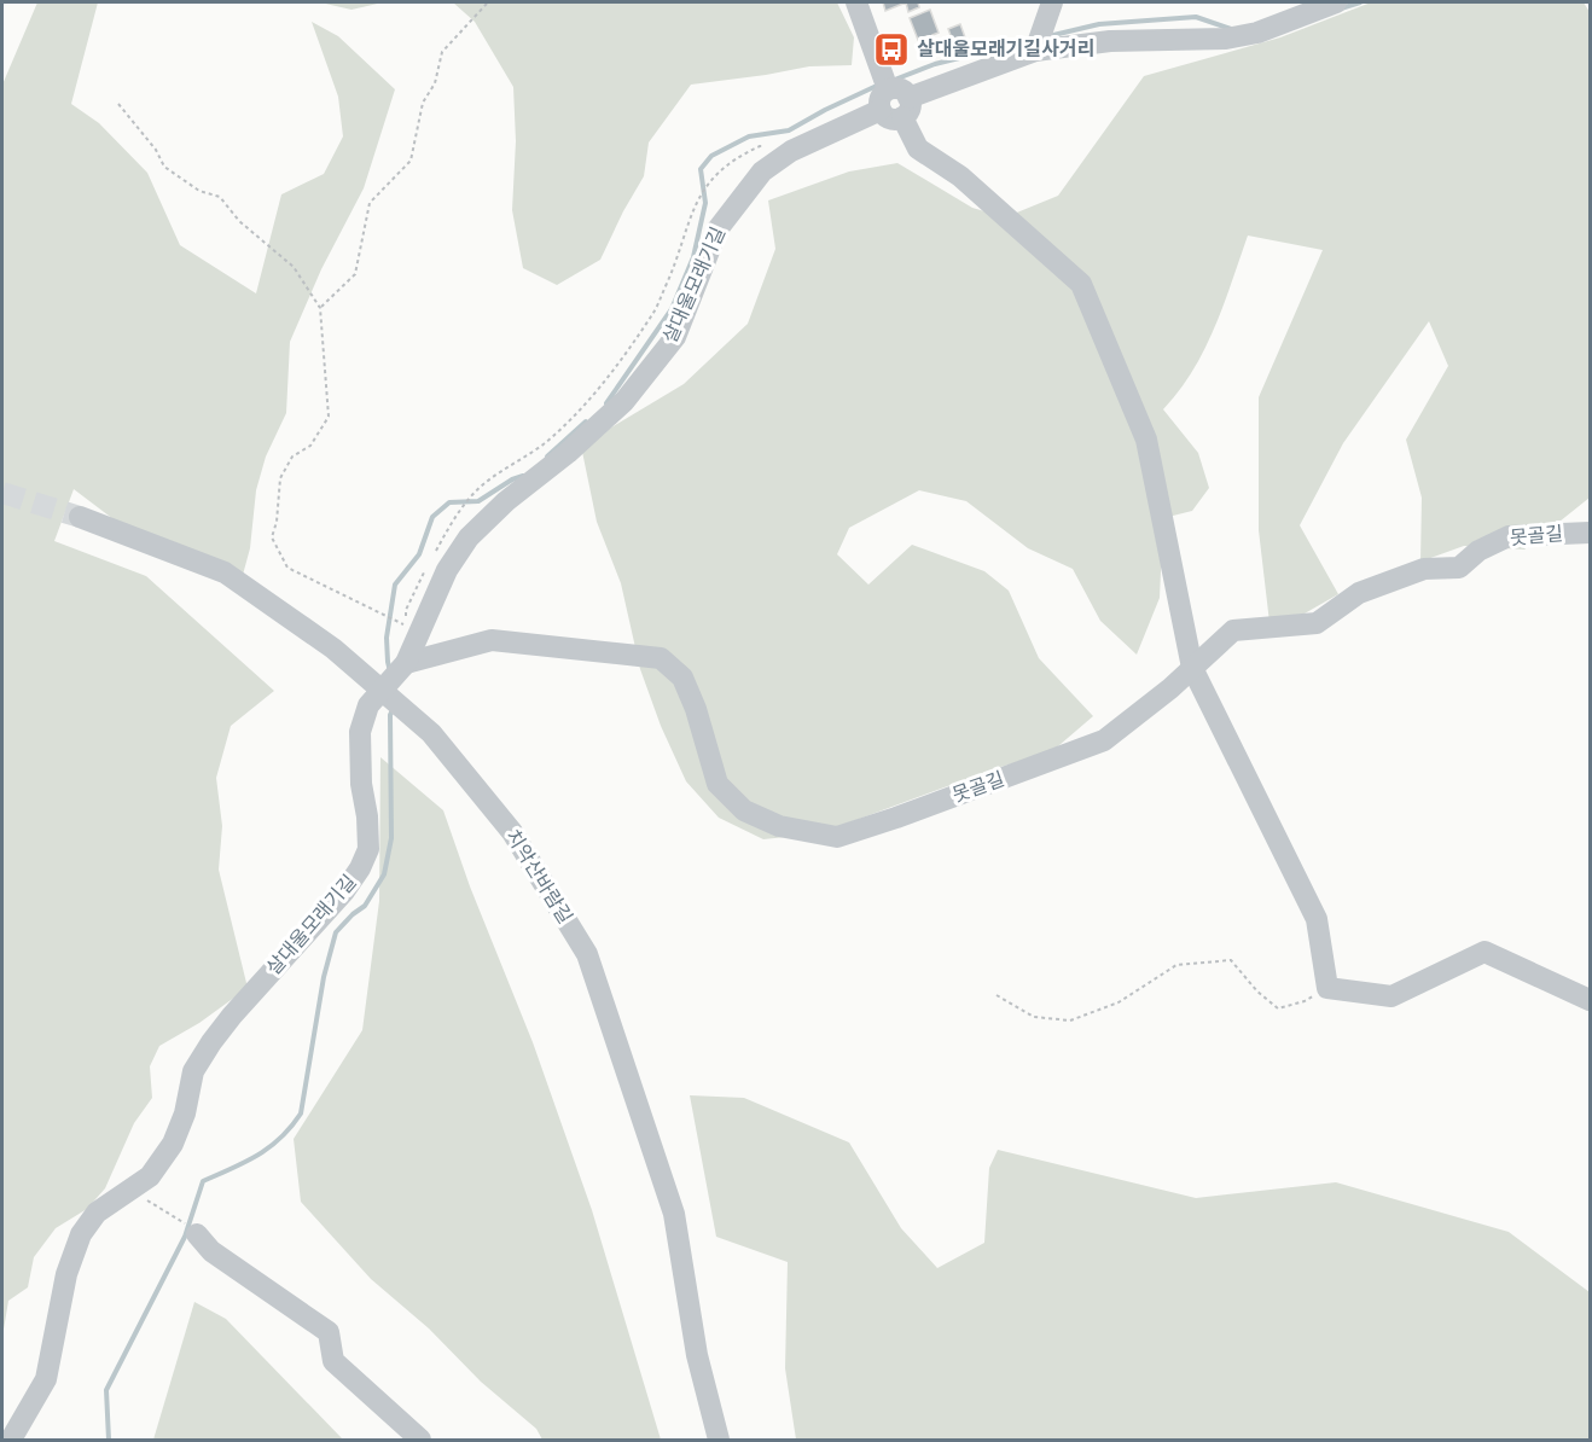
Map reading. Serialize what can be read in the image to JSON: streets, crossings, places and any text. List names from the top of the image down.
{
  "streets": {
    "street": ["살대울모래기길", "못골길", "치악산바람길"]
  },
  "crossings": [
    ["살대울모래기길", "못골길"]
  ],
  "places": {
    "bus stop": ["살대울모래기길사거리"]
  }
}
